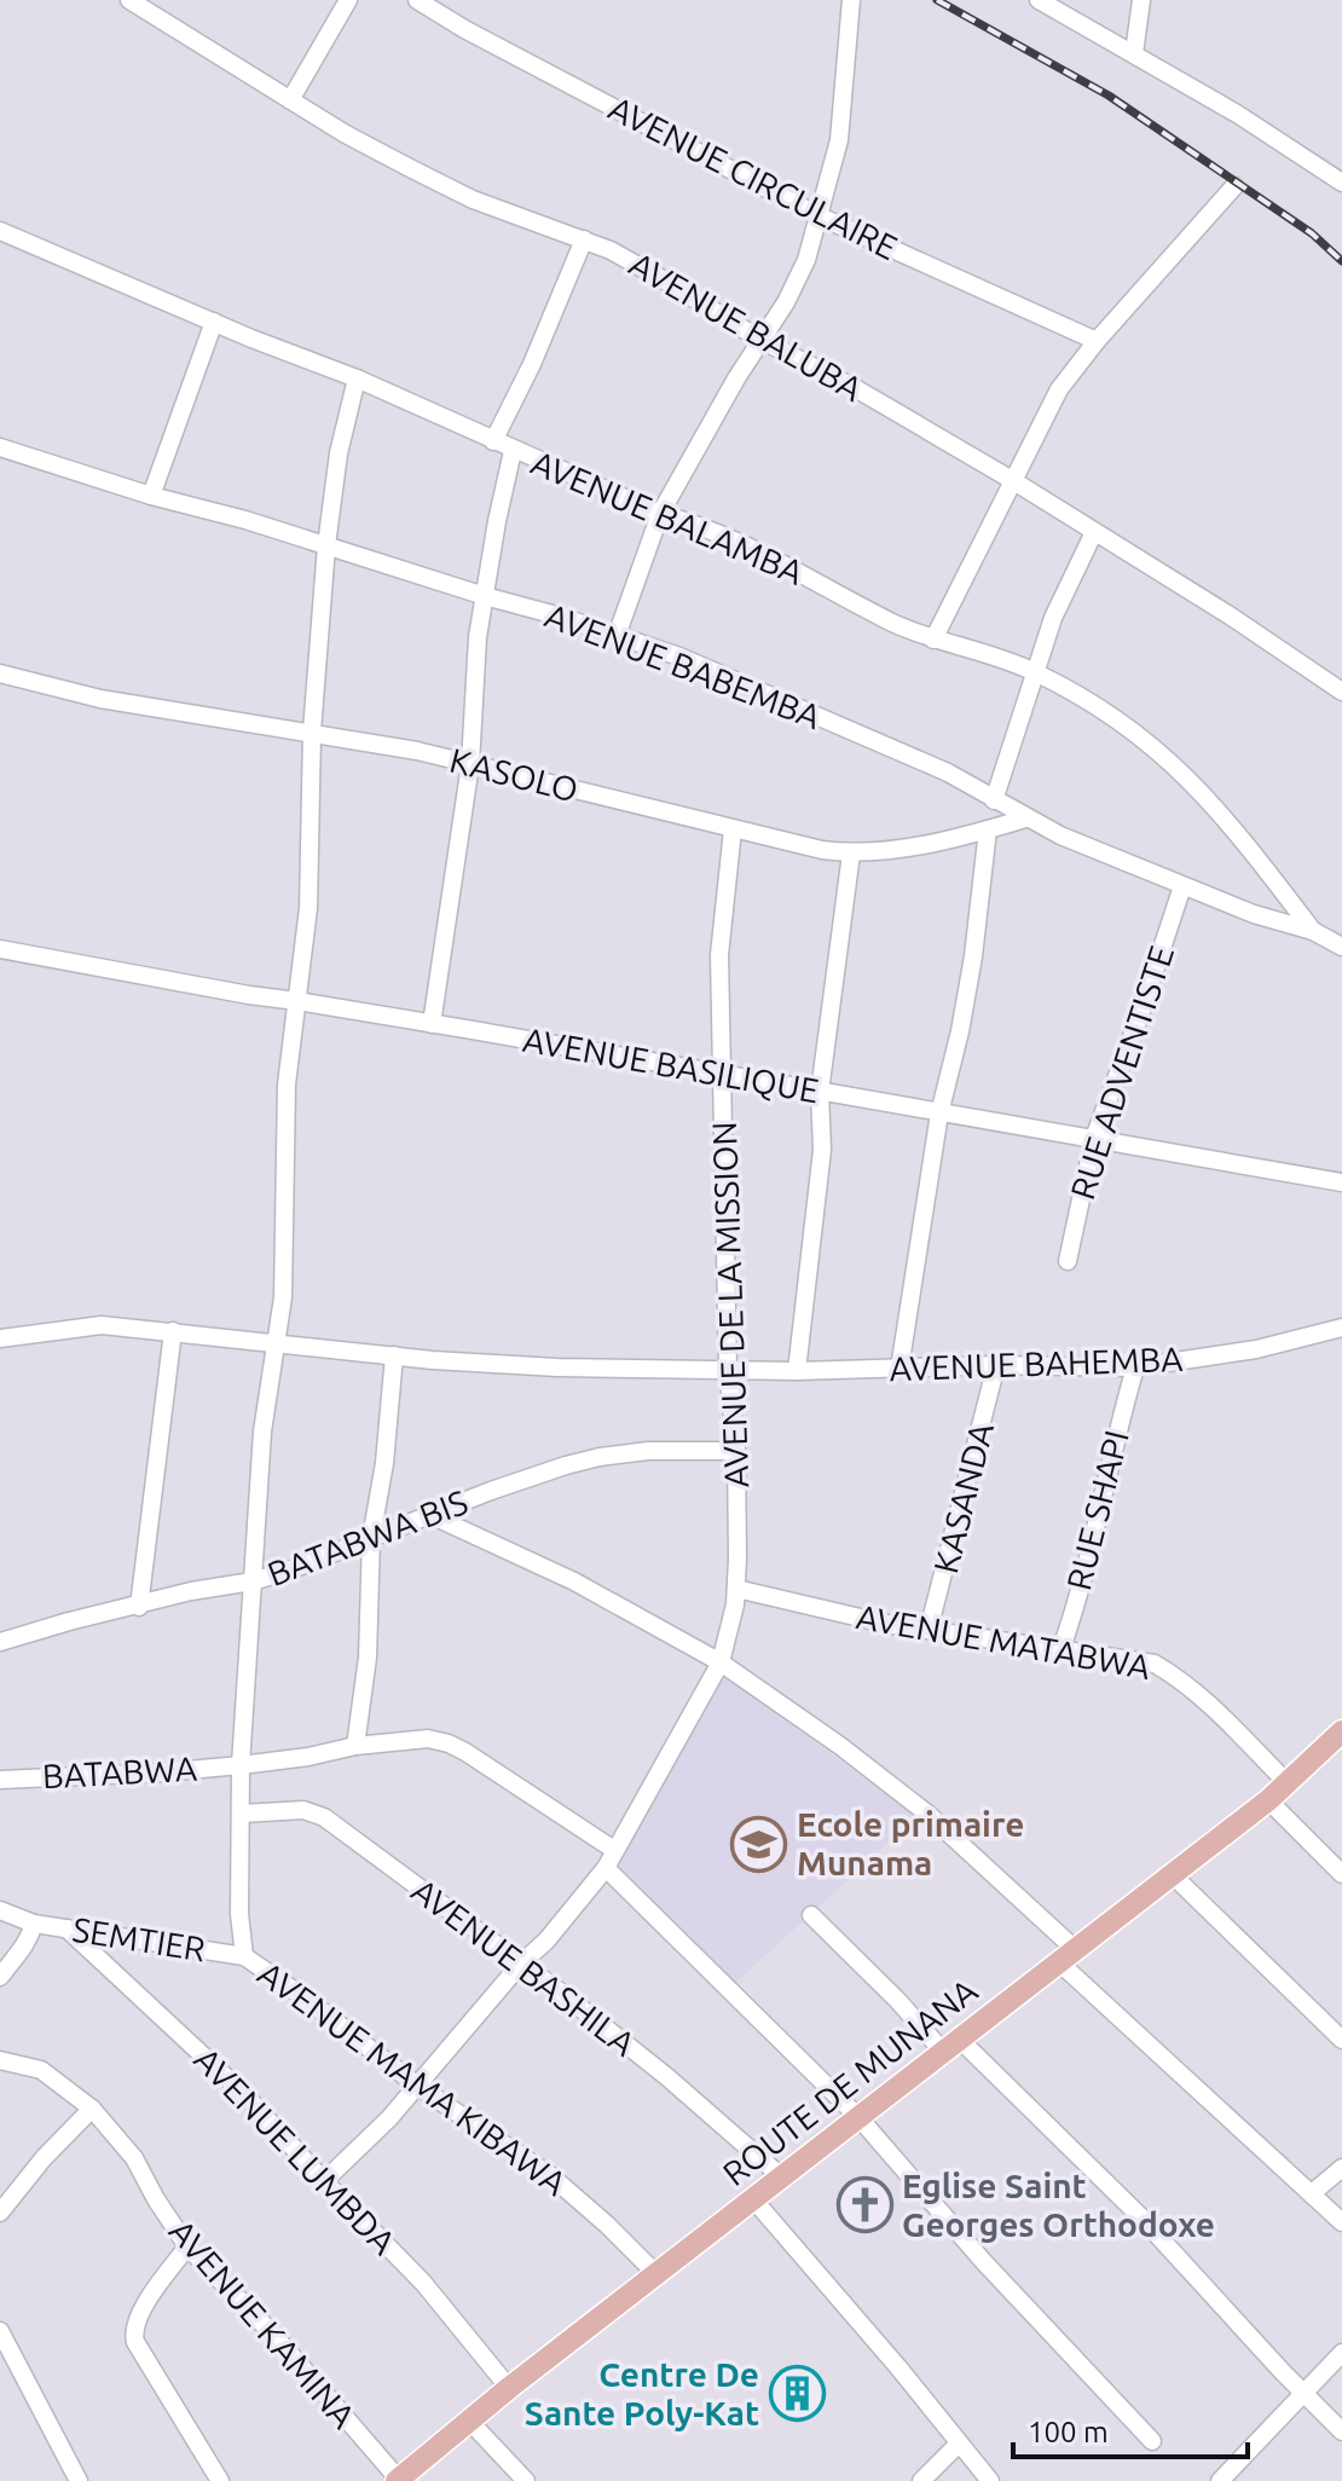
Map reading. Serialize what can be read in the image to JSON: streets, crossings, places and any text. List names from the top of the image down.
{
  "streets": {
    "main road": ["ROUTE DE MUNANA"],
    "street": [
      "AVENUE CIRCULAIRE",
      "AVENUE BALUBA",
      "AVENUE BALAMBA",
      "AVENUE BABEMBA",
      "KASOLO",
      "AVENUE BASILIQUE",
      "RUE ADVENTISTE",
      "AVENUE DE LA MISSION",
      "AVENUE BAHEMBA",
      "KASANDA",
      "RUE SHAPI",
      "BATABWA BIS",
      "AVENUE MATABWA",
      "BATABWA",
      "SEMTIER",
      "AVENUE BASHILA",
      "AVENUE MAMA KIBAWA",
      "AVENUE LUMBDA",
      "AVENUE KAMINA"
    ]
  },
  "crossings": [
    ["AVENUE BALAMBA", "AVENUE BABEMBA"],
    ["AVENUE BALAMBA", "AVENUE MAMA KIBAWA"],
    ["AVENUE BABEMBA", "KASOLO"],
    ["AVENUE BABEMBA", "RUE ADVENTISTE"],
    ["AVENUE BABEMBA", "AVENUE MAMA KIBAWA"],
    ["KASOLO", "AVENUE DE LA MISSION"],
    ["KASOLO", "AVENUE MAMA KIBAWA"],
    ["AVENUE BASILIQUE", "RUE ADVENTISTE"],
    ["AVENUE BASILIQUE", "AVENUE DE LA MISSION"],
    ["AVENUE BASILIQUE", "AVENUE MAMA KIBAWA"],
    ["AVENUE DE LA MISSION", "AVENUE BAHEMBA"],
    ["AVENUE DE LA MISSION", "BATABWA BIS"],
    ["AVENUE DE LA MISSION", "AVENUE MATABWA"],
    ["AVENUE DE LA MISSION", "BATABWA"],
    ["AVENUE BAHEMBA", "KASANDA"],
    ["AVENUE BAHEMBA", "RUE SHAPI"],
    ["AVENUE BAHEMBA", "AVENUE MAMA KIBAWA"],
    ["KASANDA", "AVENUE MATABWA"],
    ["RUE SHAPI", "AVENUE MATABWA"],
    ["BATABWA BIS", "AVENUE MAMA KIBAWA"],
    ["AVENUE MATABWA", "ROUTE DE MUNANA"],
    ["BATABWA", "AVENUE MAMA KIBAWA"],
    ["SEMTIER", "AVENUE MAMA KIBAWA"],
    ["SEMTIER", "AVENUE LUMBDA"],
    ["AVENUE BASHILA", "AVENUE MAMA KIBAWA"],
    ["AVENUE BASHILA", "ROUTE DE MUNANA"],
    ["AVENUE MAMA KIBAWA", "ROUTE DE MUNANA"],
    ["ROUTE DE MUNANA", "AVENUE LUMBDA"],
    ["ROUTE DE MUNANA", "AVENUE KAMINA"]
  ],
  "places": {
    "school or university": ["Ecole primaire Munama"],
    "church": ["Eglise Saint Georges Orthodoxe"],
    "building": ["Centre De Sante Poly-Kat"]
  },
  "scale_bar": "100 m"
}
